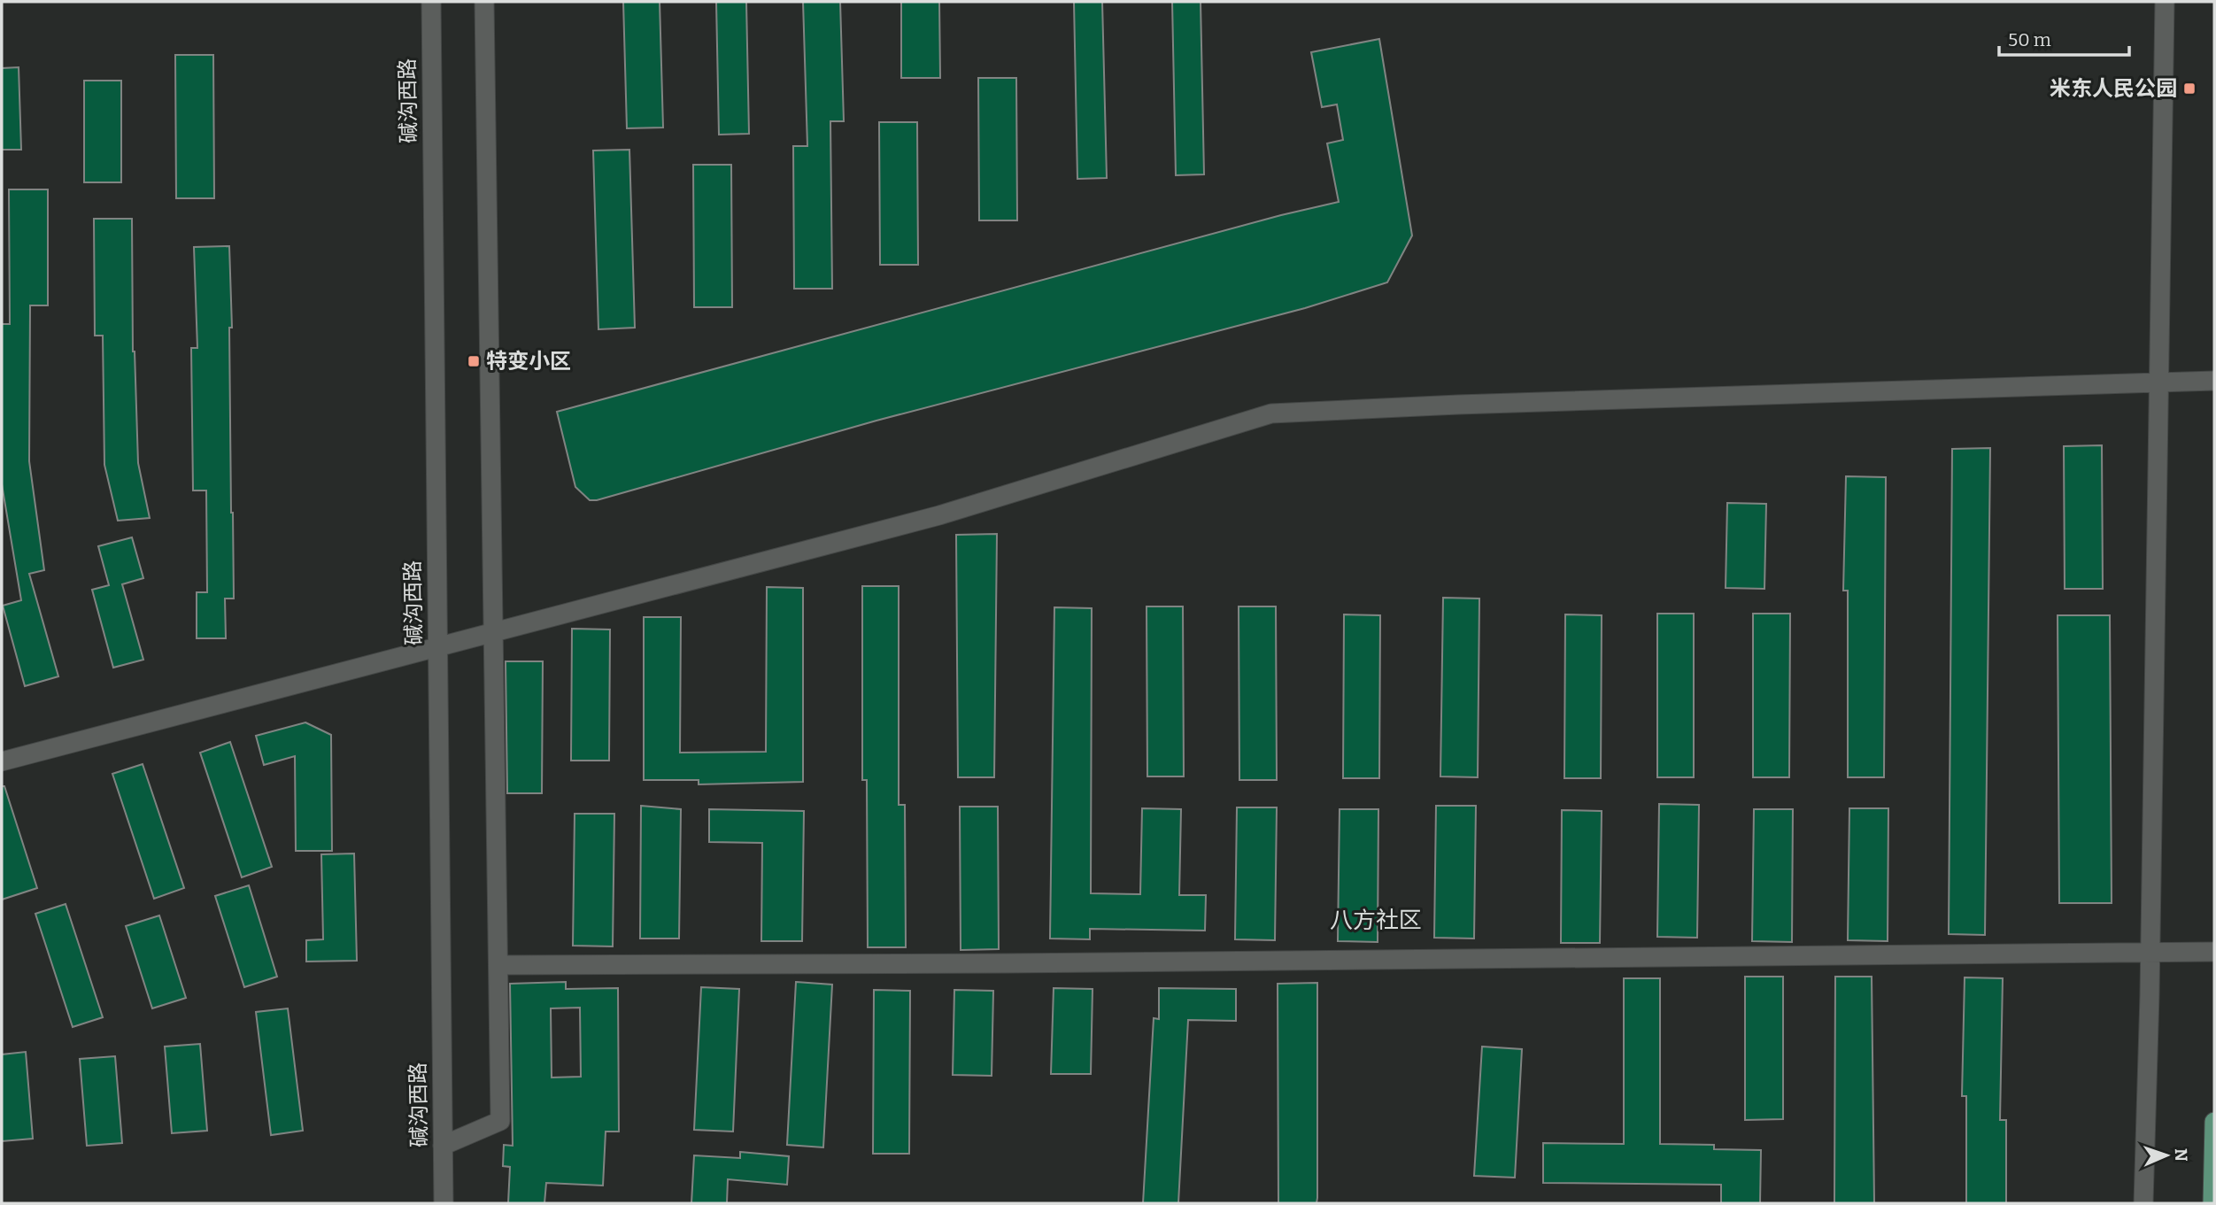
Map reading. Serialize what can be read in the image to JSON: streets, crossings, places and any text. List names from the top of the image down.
{
  "streets": {
    "street": ["碱沟西路"]
  },
  "districts": ["八方社区"],
  "places": {
    "transit": ["米东人民公园", "特变小区"]
  },
  "scale_bar": "50 m",
  "north": "right"
}
